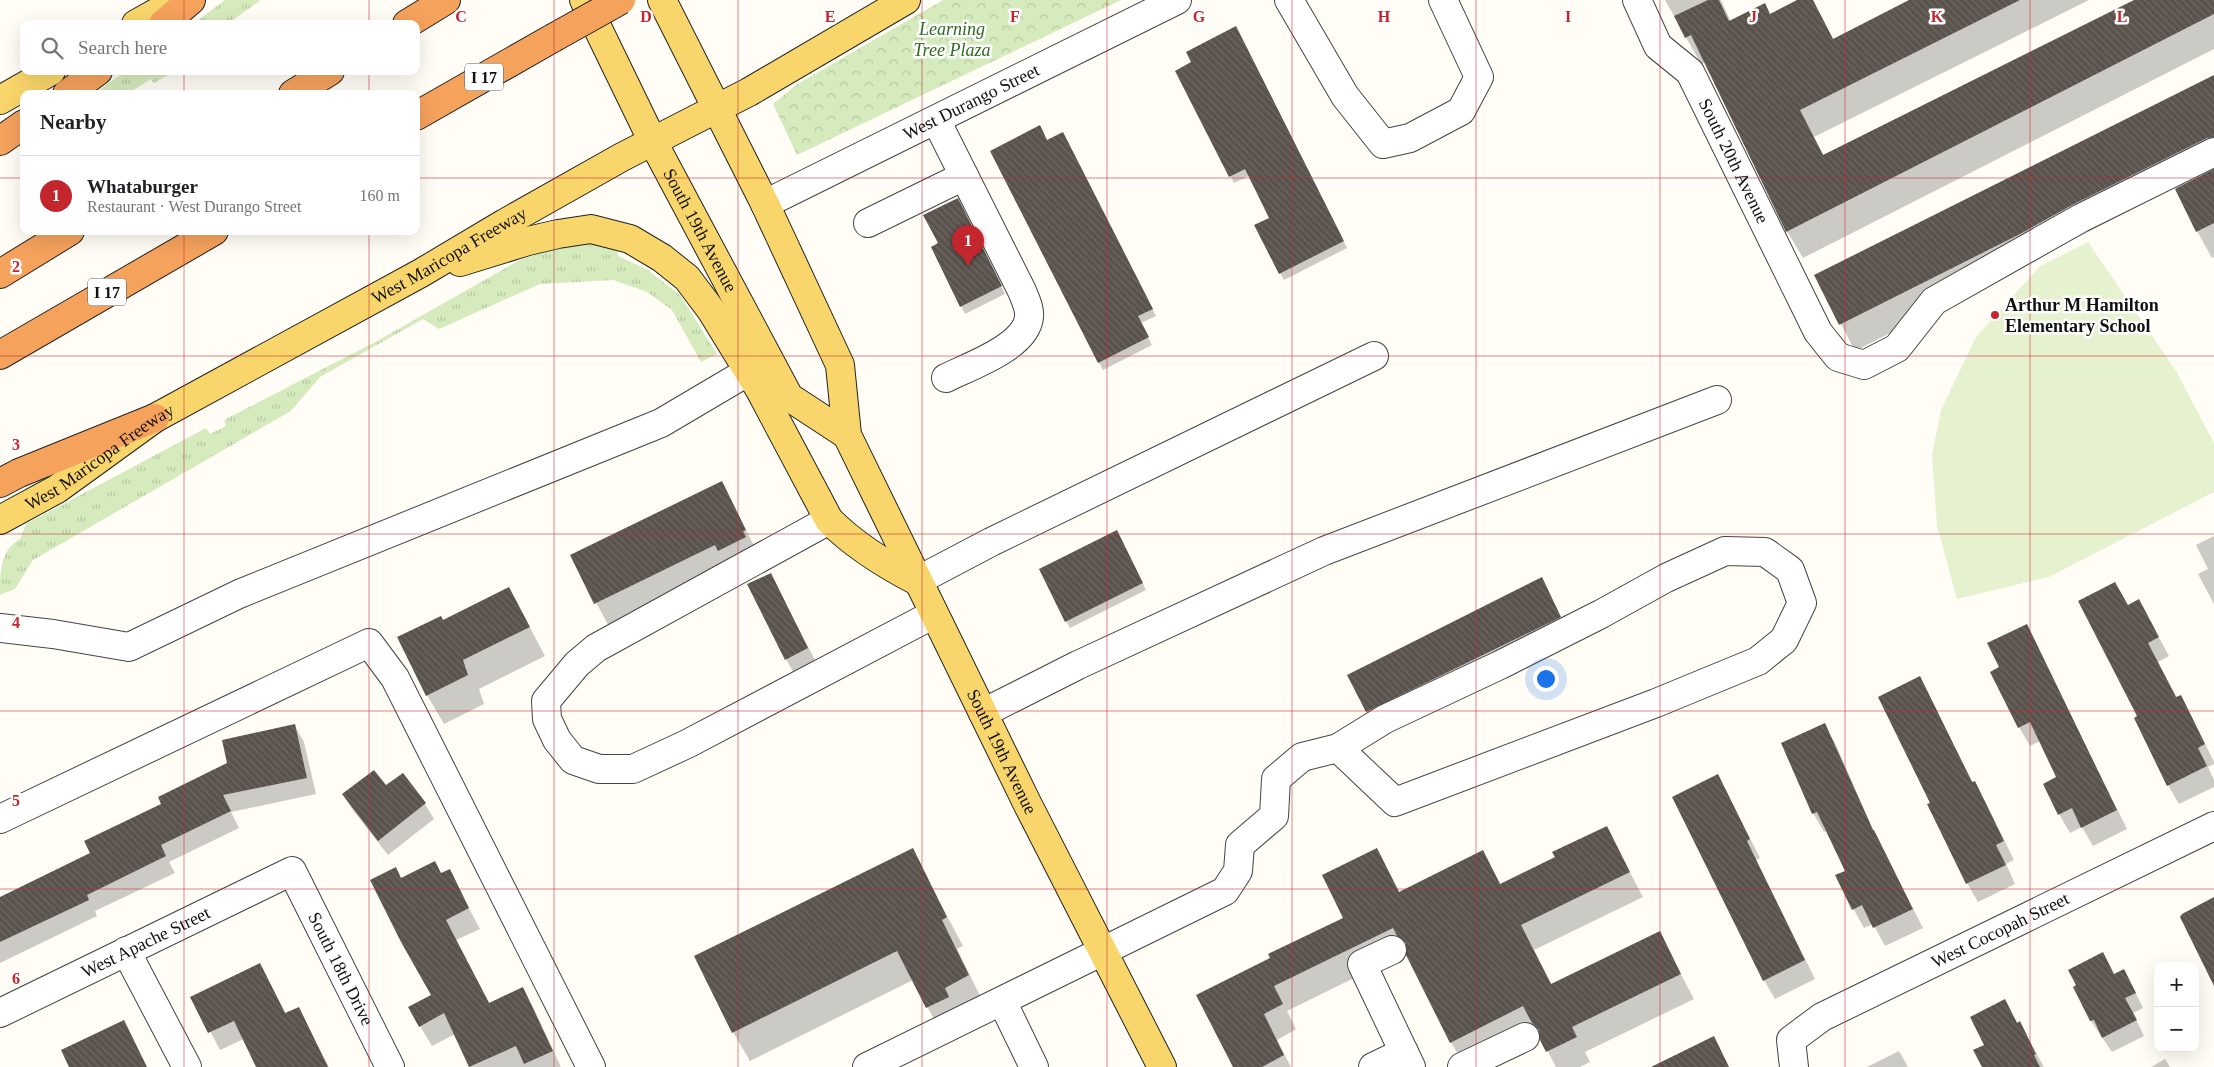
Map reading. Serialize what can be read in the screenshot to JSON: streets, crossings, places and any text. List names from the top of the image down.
{
  "streets": {
    "highway": ["I 17"],
    "main road": ["South 19th Avenue", "West Maricopa Freeway"],
    "street": [
      "West Durango Street",
      "South 20th Avenue",
      "West Cocopah Street",
      "West Apache Street",
      "South 18th Drive"
    ]
  },
  "crossings": [
    ["West Durango Street", "South 19th Avenue"],
    ["South 19th Avenue", "West Maricopa Freeway"],
    ["West Apache Street", "South 18th Drive"]
  ],
  "parks": ["Learning Tree Plaza"],
  "places": ["Arthur M Hamilton Elementary School"],
  "page": {
    "search": "Search here",
    "heading": "Nearby",
    "list": [
      {
        "mark": "1",
        "name": "Whataburger",
        "note": "Restaurant · West Durango Street",
        "value": "160 m"
      }
    ],
    "pins": "1",
    "map_buttons": ["+", "−"]
  },
  "grid": {
    "columns": [
      "C",
      "D",
      "E",
      "F",
      "G",
      "H",
      "I",
      "J",
      "K",
      "L"
    ],
    "rows": [
      "2",
      "3",
      "4",
      "5",
      "6"
    ]
  }
}
